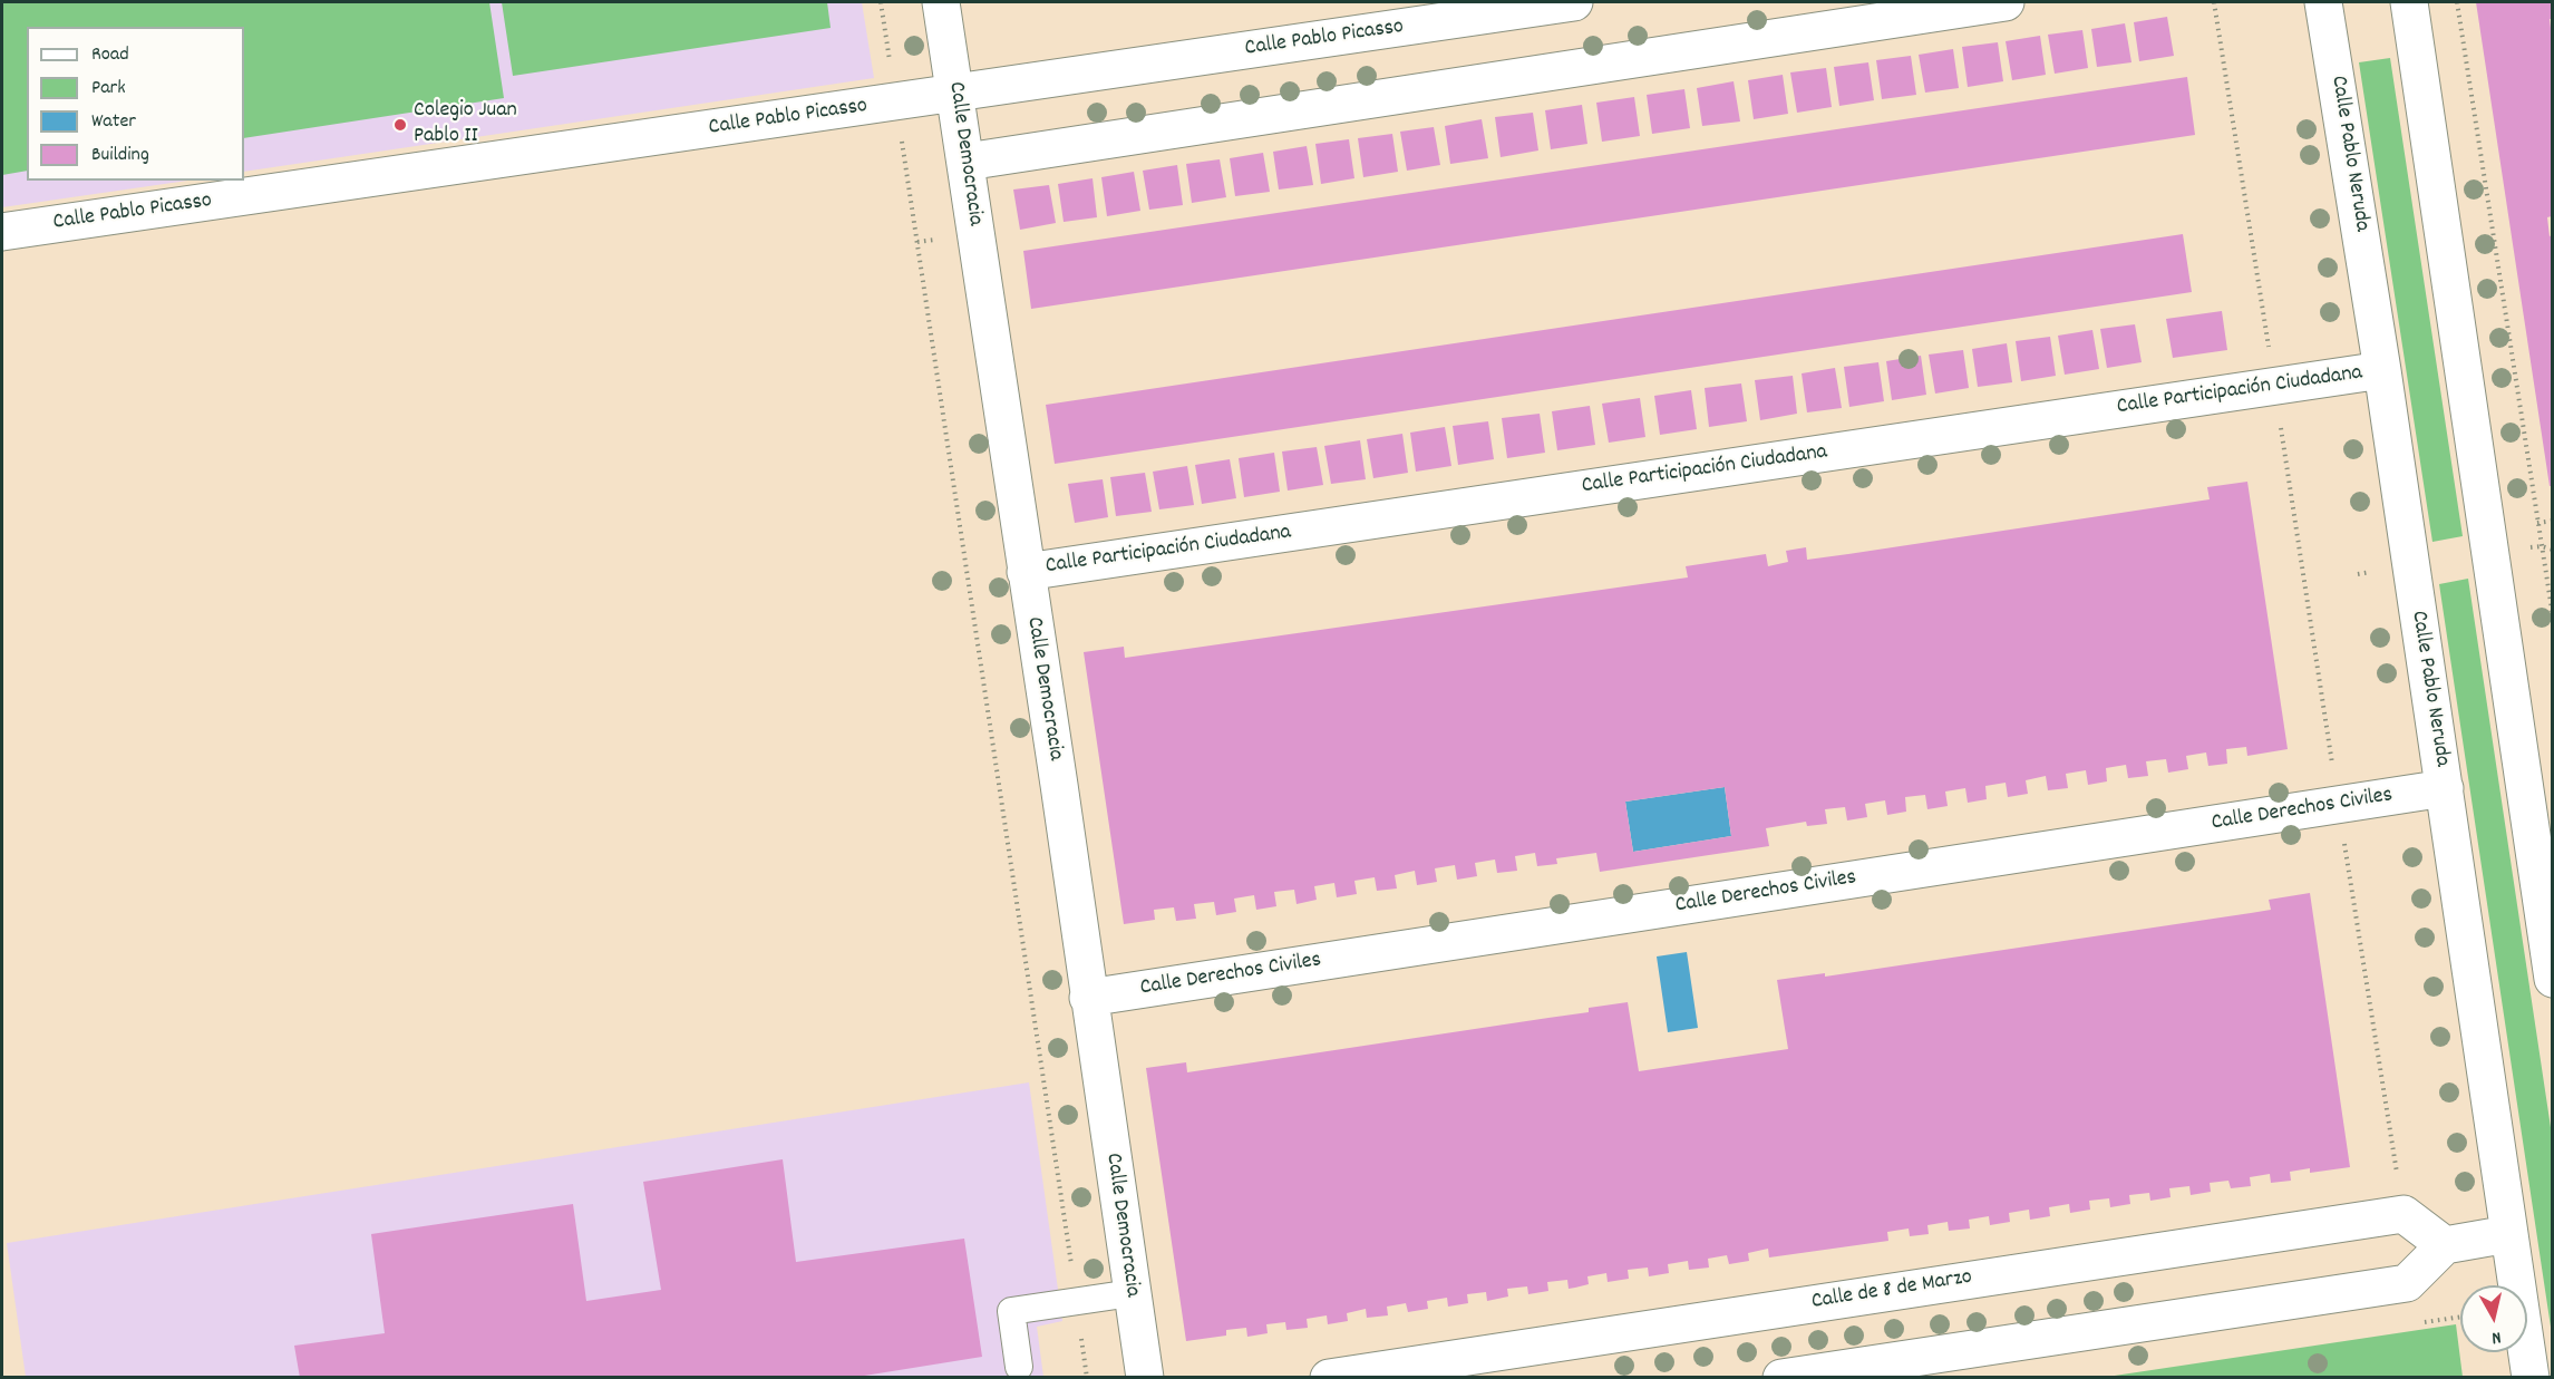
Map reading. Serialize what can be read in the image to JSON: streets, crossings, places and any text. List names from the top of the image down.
{
  "streets": {
    "street": [
      "Calle Pablo Picasso",
      "Calle Democracia",
      "Calle Pablo Neruda",
      "Calle Participación Ciudadana",
      "Calle Derechos Civiles",
      "Calle de 8 de Marzo"
    ]
  },
  "crossings": [
    ["Calle Pablo Picasso", "Calle Democracia"],
    ["Calle Democracia", "Calle Participación Ciudadana"],
    ["Calle Democracia", "Calle Derechos Civiles"],
    ["Calle Pablo Neruda", "Calle Participación Ciudadana"],
    ["Calle Pablo Neruda", "Calle Derechos Civiles"]
  ],
  "places": ["Colegio Juan Pablo II"],
  "legend": [
    "Road",
    "Park",
    "Water",
    "Building"
  ],
  "north": "bottom"
}
